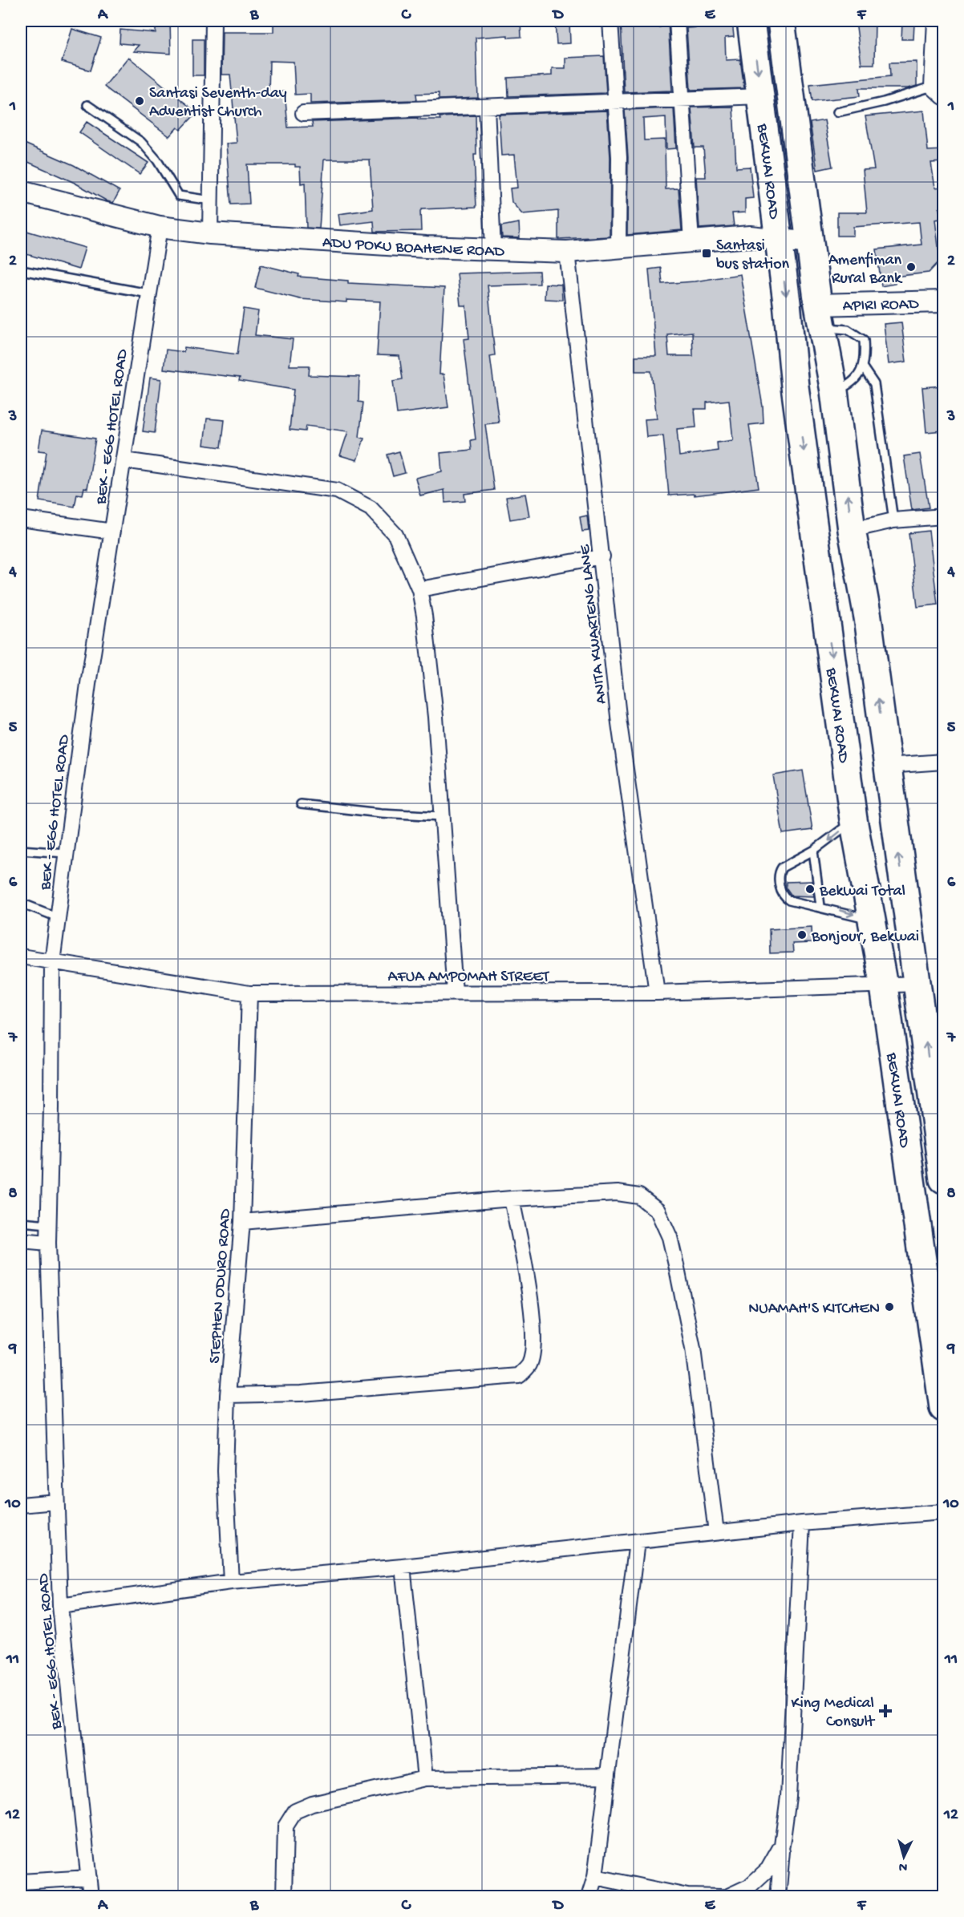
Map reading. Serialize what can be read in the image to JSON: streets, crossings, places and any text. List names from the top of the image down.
{
  "streets": {
    "highway": ["BEKWAI ROAD"],
    "street": [
      "ADU POKU BOAHENE ROAD",
      "APIRI ROAD",
      "BEK - EGG HOTEL ROAD",
      "ANITA KWARTENG LANE",
      "AFUA AMPOMAH STREET",
      "STEPHEN ODURO ROAD"
    ]
  },
  "crossings": [
    ["BEKWAI ROAD", "ADU POKU BOAHENE ROAD"],
    ["BEKWAI ROAD", "APIRI ROAD"],
    ["BEKWAI ROAD", "AFUA AMPOMAH STREET"],
    ["ADU POKU BOAHENE ROAD", "BEK - EGG HOTEL ROAD"],
    ["ADU POKU BOAHENE ROAD", "ANITA KWARTENG LANE"],
    ["BEK - EGG HOTEL ROAD", "AFUA AMPOMAH STREET"],
    ["ANITA KWARTENG LANE", "AFUA AMPOMAH STREET"],
    ["AFUA AMPOMAH STREET", "STEPHEN ODURO ROAD"]
  ],
  "places": {
    "other": [
      "Santasi Seventh-day Adventist Church",
      "Amenfiman Rural Bank",
      "Bekwai Total",
      "Bonjour, Bekwai",
      "NUAMAH'S KITCHEN"
    ],
    "transit": ["Santasi bus station"],
    "health": ["King Medical Consult"]
  },
  "north": "bottom",
  "grid": {
    "columns": [
      "A",
      "B",
      "C",
      "D",
      "E",
      "F"
    ],
    "rows": [
      "1",
      "2",
      "3",
      "4",
      "5",
      "6",
      "7",
      "8",
      "9",
      "10",
      "11",
      "12"
    ]
  }
}
